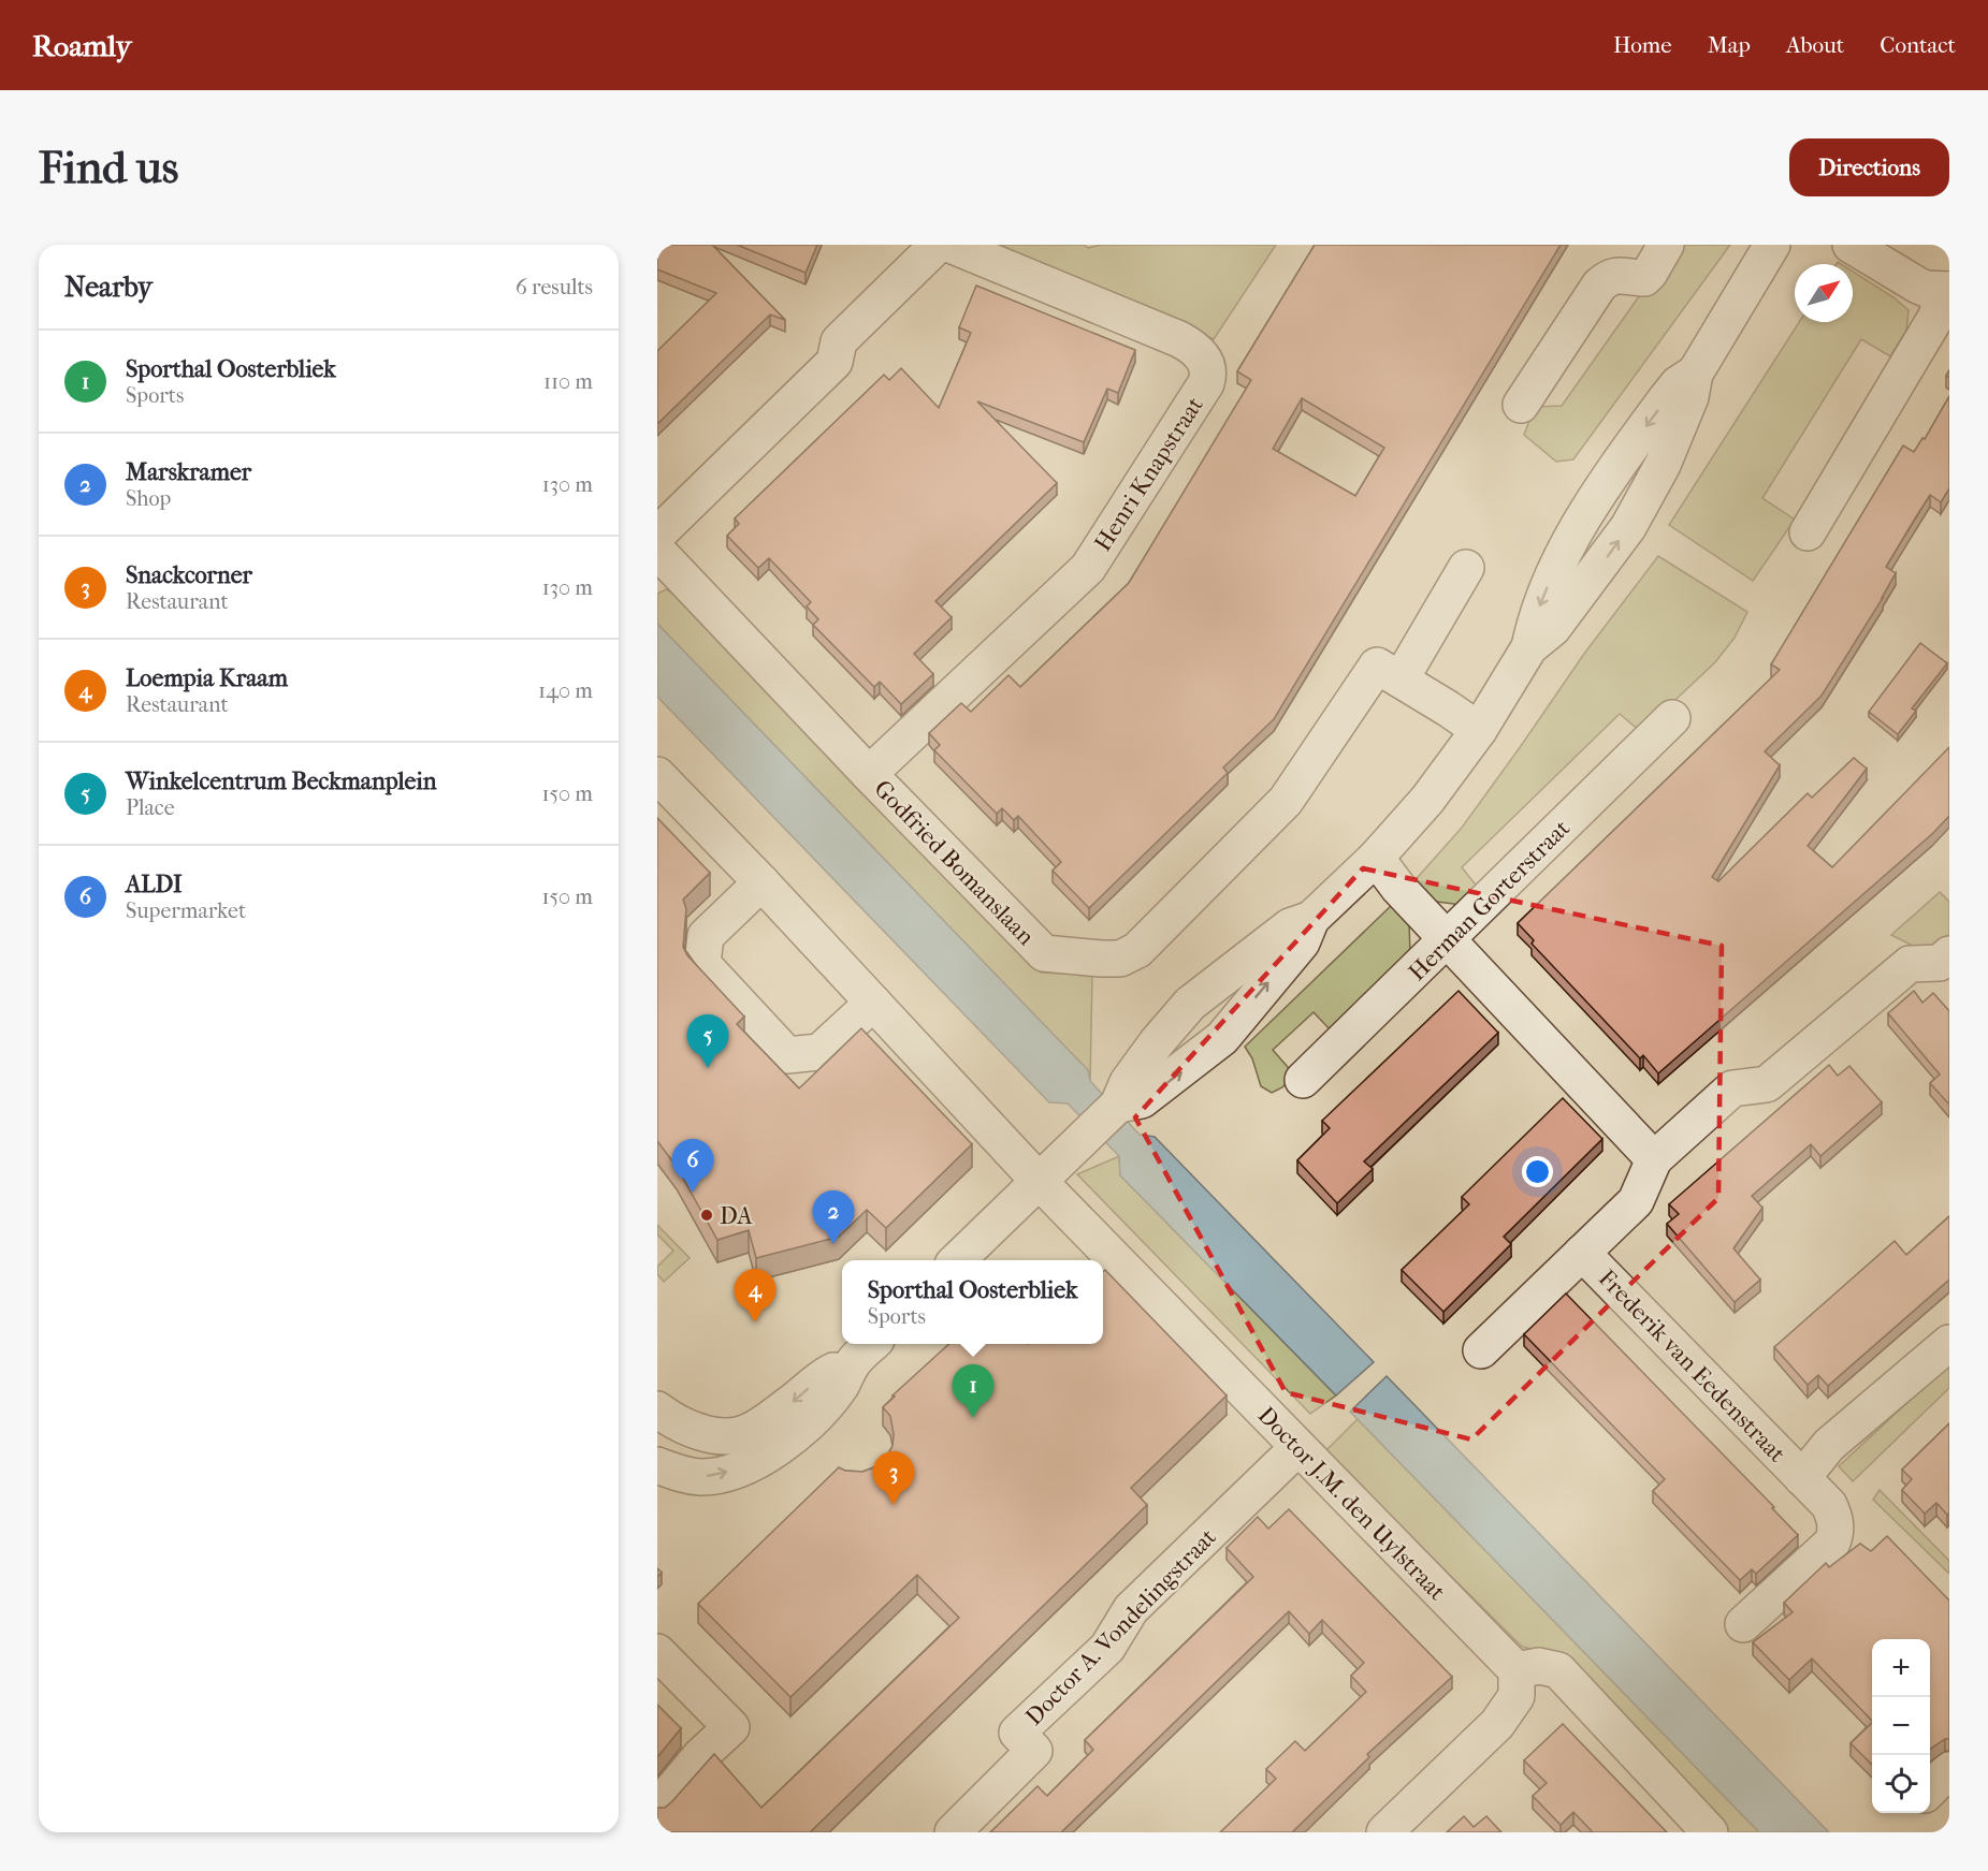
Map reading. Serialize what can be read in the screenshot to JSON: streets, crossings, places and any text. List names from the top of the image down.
{
  "streets": {
    "street": [
      "Henri Knapstraat",
      "Godfried Bomanslaan",
      "Herman Gorterstraat",
      "Frederik van Eedenstraat",
      "Doctor J.M. den Uylstraat",
      "Doctor A. Vondelingstraat"
    ]
  },
  "crossings": [
    ["Henri Knapstraat", "Godfried Bomanslaan"],
    ["Doctor J.M. den Uylstraat", "Doctor A. Vondelingstraat"]
  ],
  "places": ["DA"],
  "north": "top right",
  "page": {
    "header": "Roamly",
    "nav": [
      "Home",
      "Map",
      "About",
      "Contact"
    ],
    "buttons": "Directions",
    "title": "Find us",
    "heading": ["Nearby", "6 results"],
    "list": [
      {
        "mark": "1",
        "name": "Sporthal Oosterbliek",
        "note": "Sports",
        "value": "110 m"
      },
      {
        "mark": "2",
        "name": "Marskramer",
        "note": "Shop",
        "value": "130 m"
      },
      {
        "mark": "3",
        "name": "Snackcorner",
        "note": "Restaurant",
        "value": "130 m"
      },
      {
        "mark": "4",
        "name": "Loempia Kraam",
        "note": "Restaurant",
        "value": "140 m"
      },
      {
        "mark": "5",
        "name": "Winkelcentrum Beckmanplein",
        "note": "Place",
        "value": "150 m"
      },
      {
        "mark": "6",
        "name": "ALDI",
        "note": "Supermarket",
        "value": "150 m"
      }
    ],
    "pins": [
      "5",
      "6",
      "2",
      "4",
      "1",
      "3"
    ],
    "popup": ["Sporthal Oosterbliek", "Sports"],
    "map_buttons": ["+", "−"]
  }
}
